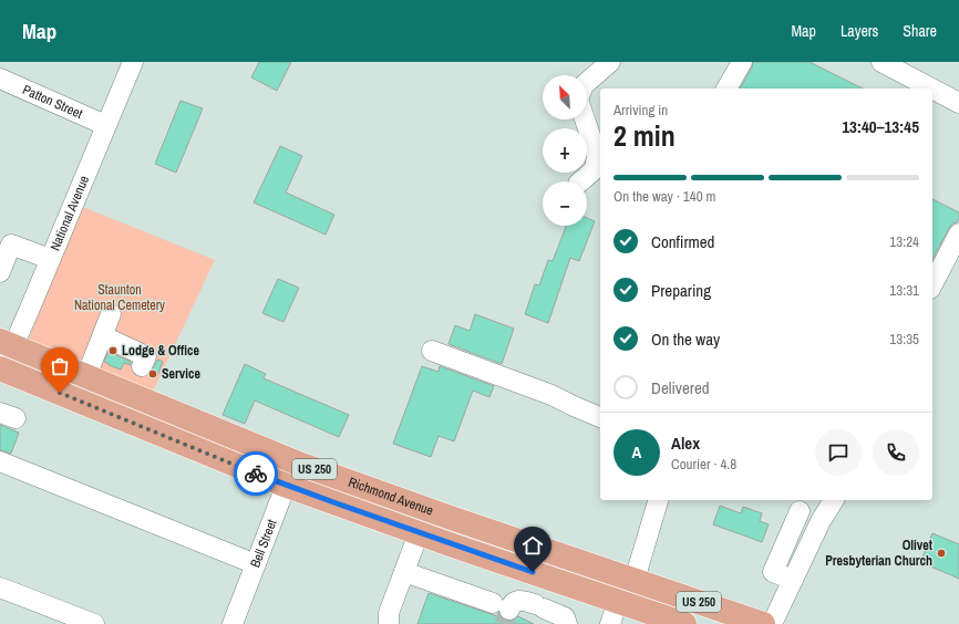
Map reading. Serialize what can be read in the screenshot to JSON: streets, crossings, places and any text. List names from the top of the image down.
{
  "streets": {
    "main road": ["US 250", "Richmond Avenue"],
    "street": ["Patton Street", "National Avenue", "Bell Street"]
  },
  "crossings": [
    ["Patton Street", "National Avenue"],
    ["National Avenue", "Richmond Avenue"],
    ["Richmond Avenue", "Bell Street"]
  ],
  "parks": ["Staunton National Cemetery"],
  "places": ["Lodge & Office", "Service", "Olivet Presbyterian Church"],
  "north": "top left",
  "page": {
    "header": "Map",
    "nav": ["Map", "Layers", "Share"],
    "map_buttons": ["+", "−"],
    "heading": ["2 min", "Arriving in", "13:40–13:45"],
    "panel": ["Alex", "Courier · 4.8"],
    "bar": "On the way · 140 m",
    "list": [
      ["Confirmed", "13:24"],
      ["Preparing", "13:31"],
      ["On the way", "13:35"],
      "Delivered"
    ],
    "round": "A"
  }
}
